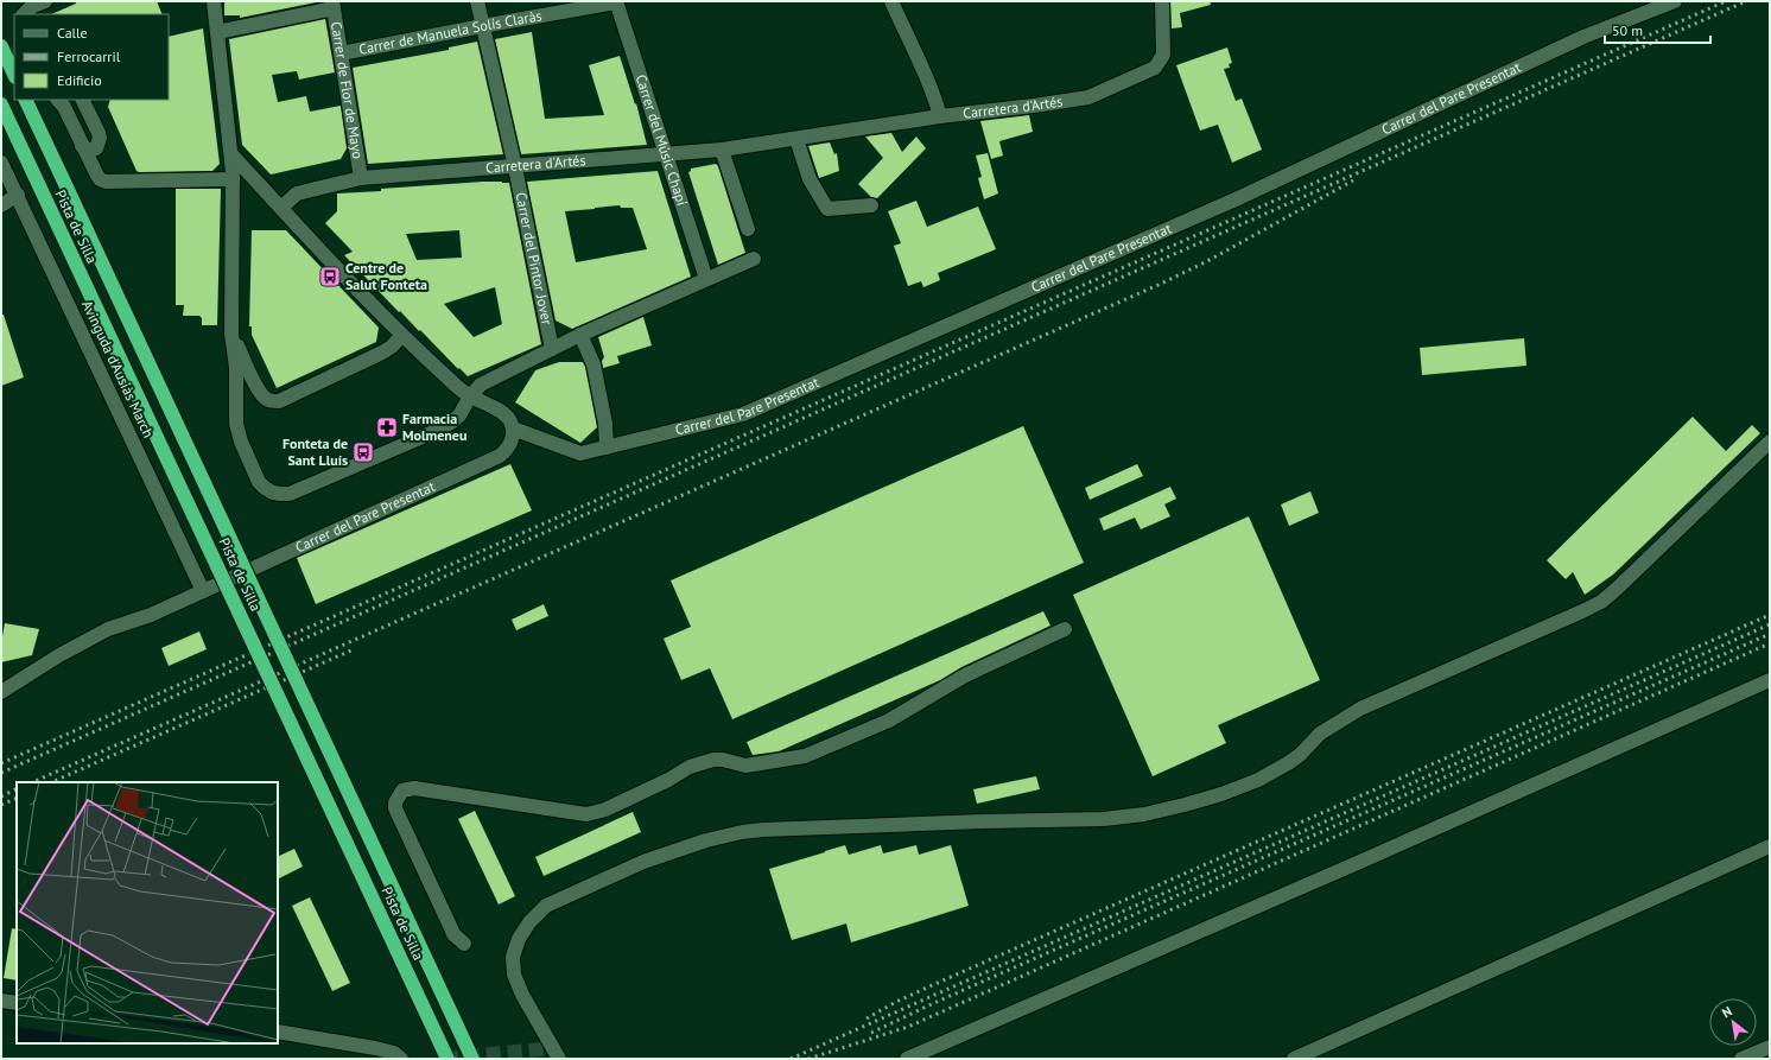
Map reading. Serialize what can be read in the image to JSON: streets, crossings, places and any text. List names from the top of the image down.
{
  "streets": {
    "highway": ["Pista de Silla"],
    "street": [
      "Carrer de Manuela Solís Claràs",
      "Carrer de Flor de Mayo",
      "Carrer del Pare Presentat",
      "Carretera d'Artés",
      "Carrer del Músic Chapí",
      "Carrer del Pintor Jover",
      "Avinguda d'Ausiàs March"
    ]
  },
  "crossings": [
    ["Carrer de Manuela Solís Claràs", "Carrer de Flor de Mayo"],
    ["Carrer de Manuela Solís Claràs", "Carrer del Músic Chapí"],
    ["Carrer de Manuela Solís Claràs", "Carrer del Pintor Jover"],
    ["Carrer de Flor de Mayo", "Carretera d'Artés"],
    ["Carrer del Pare Presentat", "Avinguda d'Ausiàs March"],
    ["Carretera d'Artés", "Carrer del Músic Chapí"],
    ["Carretera d'Artés", "Carrer del Pintor Jover"]
  ],
  "places": {
    "bus stop": ["Centre de Salut Fonteta", "Fonteta de Sant Lluís"],
    "pharmacy": ["Farmacia Molmeneu"]
  },
  "legend": ["Calle", "Ferrocarril", "Edificio"],
  "scale_bar": "50 m",
  "north": "top left"
}
